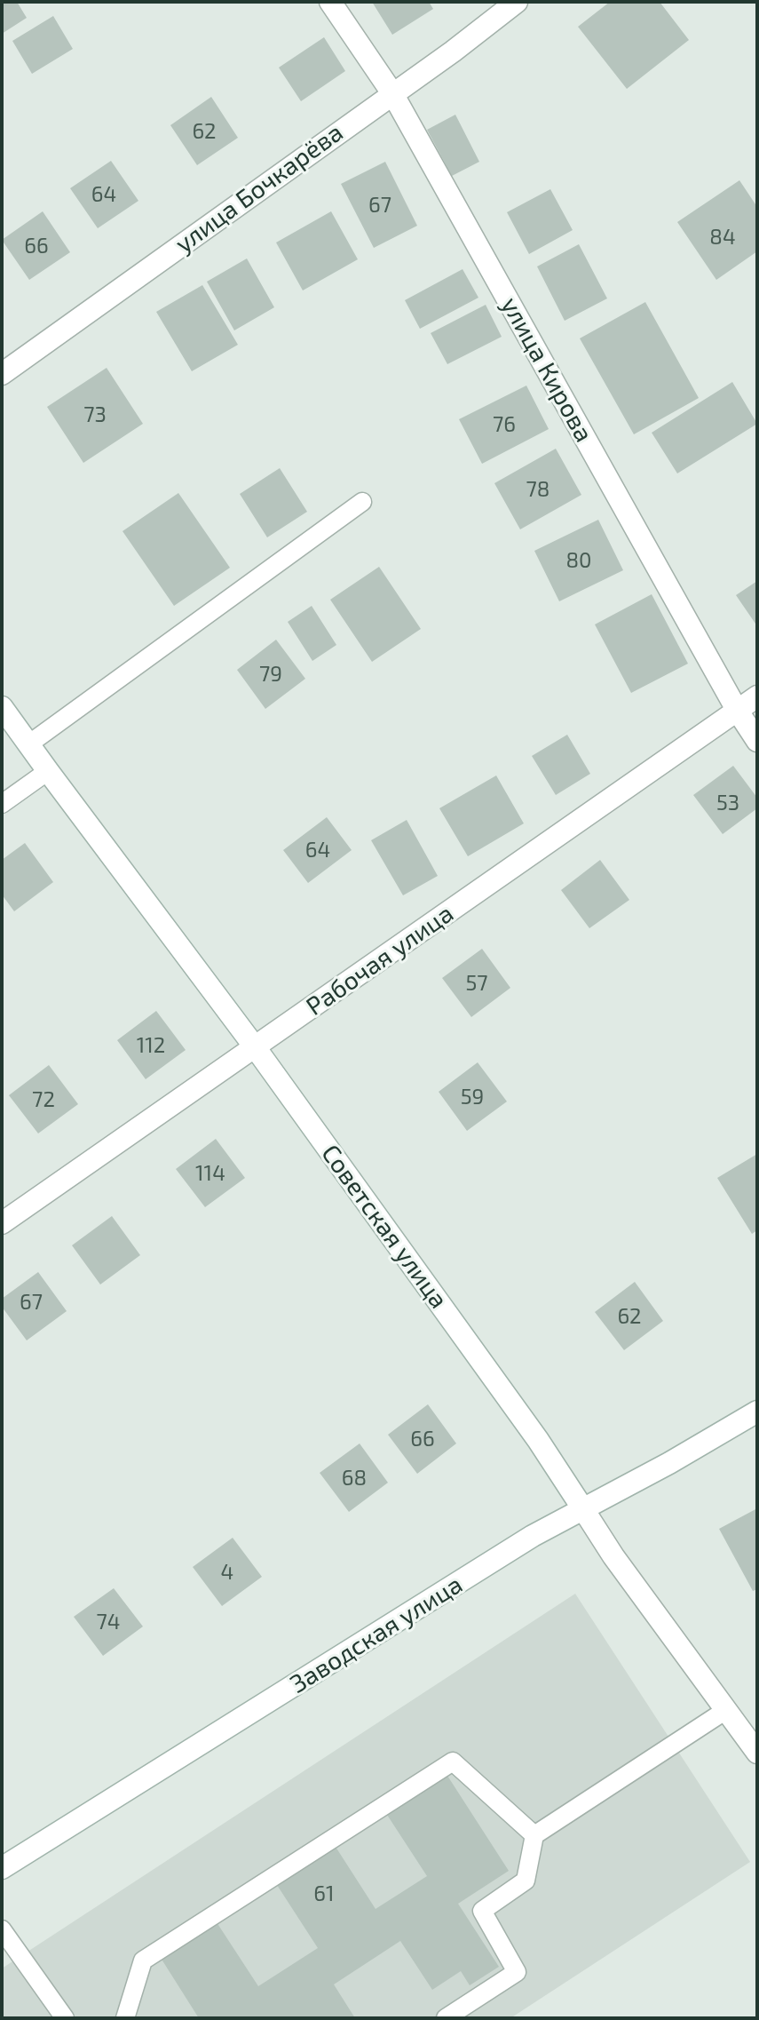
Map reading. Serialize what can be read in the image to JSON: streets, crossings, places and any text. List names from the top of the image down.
{
  "streets": {
    "street": [
      "улица Бочкарёва",
      "улица Кирова",
      "Рабочая улица",
      "Советская улица",
      "Заводская улица"
    ]
  },
  "crossings": [
    ["улица Бочкарёва", "улица Кирова"],
    ["улица Кирова", "Рабочая улица"],
    ["Рабочая улица", "Советская улица"],
    ["Советская улица", "Заводская улица"]
  ],
  "house_numbers": [
    "62",
    "64",
    "67",
    "84",
    "66",
    "73",
    "76",
    "78",
    "80",
    "79",
    "53",
    "64",
    "57",
    "112",
    "59",
    "72",
    "114",
    "67",
    "62",
    "66",
    "68",
    "4",
    "74",
    "61"
  ]
}
